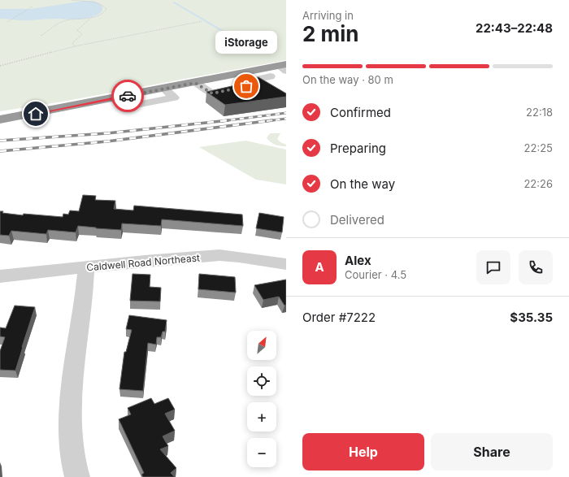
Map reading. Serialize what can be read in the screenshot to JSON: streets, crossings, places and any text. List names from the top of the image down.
{
  "streets": {
    "street": ["Caldwell Road Northeast"]
  },
  "places": ["iStorage"],
  "north": "top right",
  "page": {
    "heading": ["2 min", "Arriving in", "22:43–22:48"],
    "panel": [
      "Alex",
      "Courier · 4.5",
      "Order #7222",
      "$35.35"
    ],
    "bubble": "iStorage",
    "bar": "On the way · 80 m",
    "list": [
      ["Confirmed", "22:18"],
      ["Preparing", "22:25"],
      ["On the way", "22:26"],
      "Delivered"
    ],
    "round": "A",
    "map_buttons": ["+", "−"],
    "buttons": ["Help", "Share"]
  }
}
